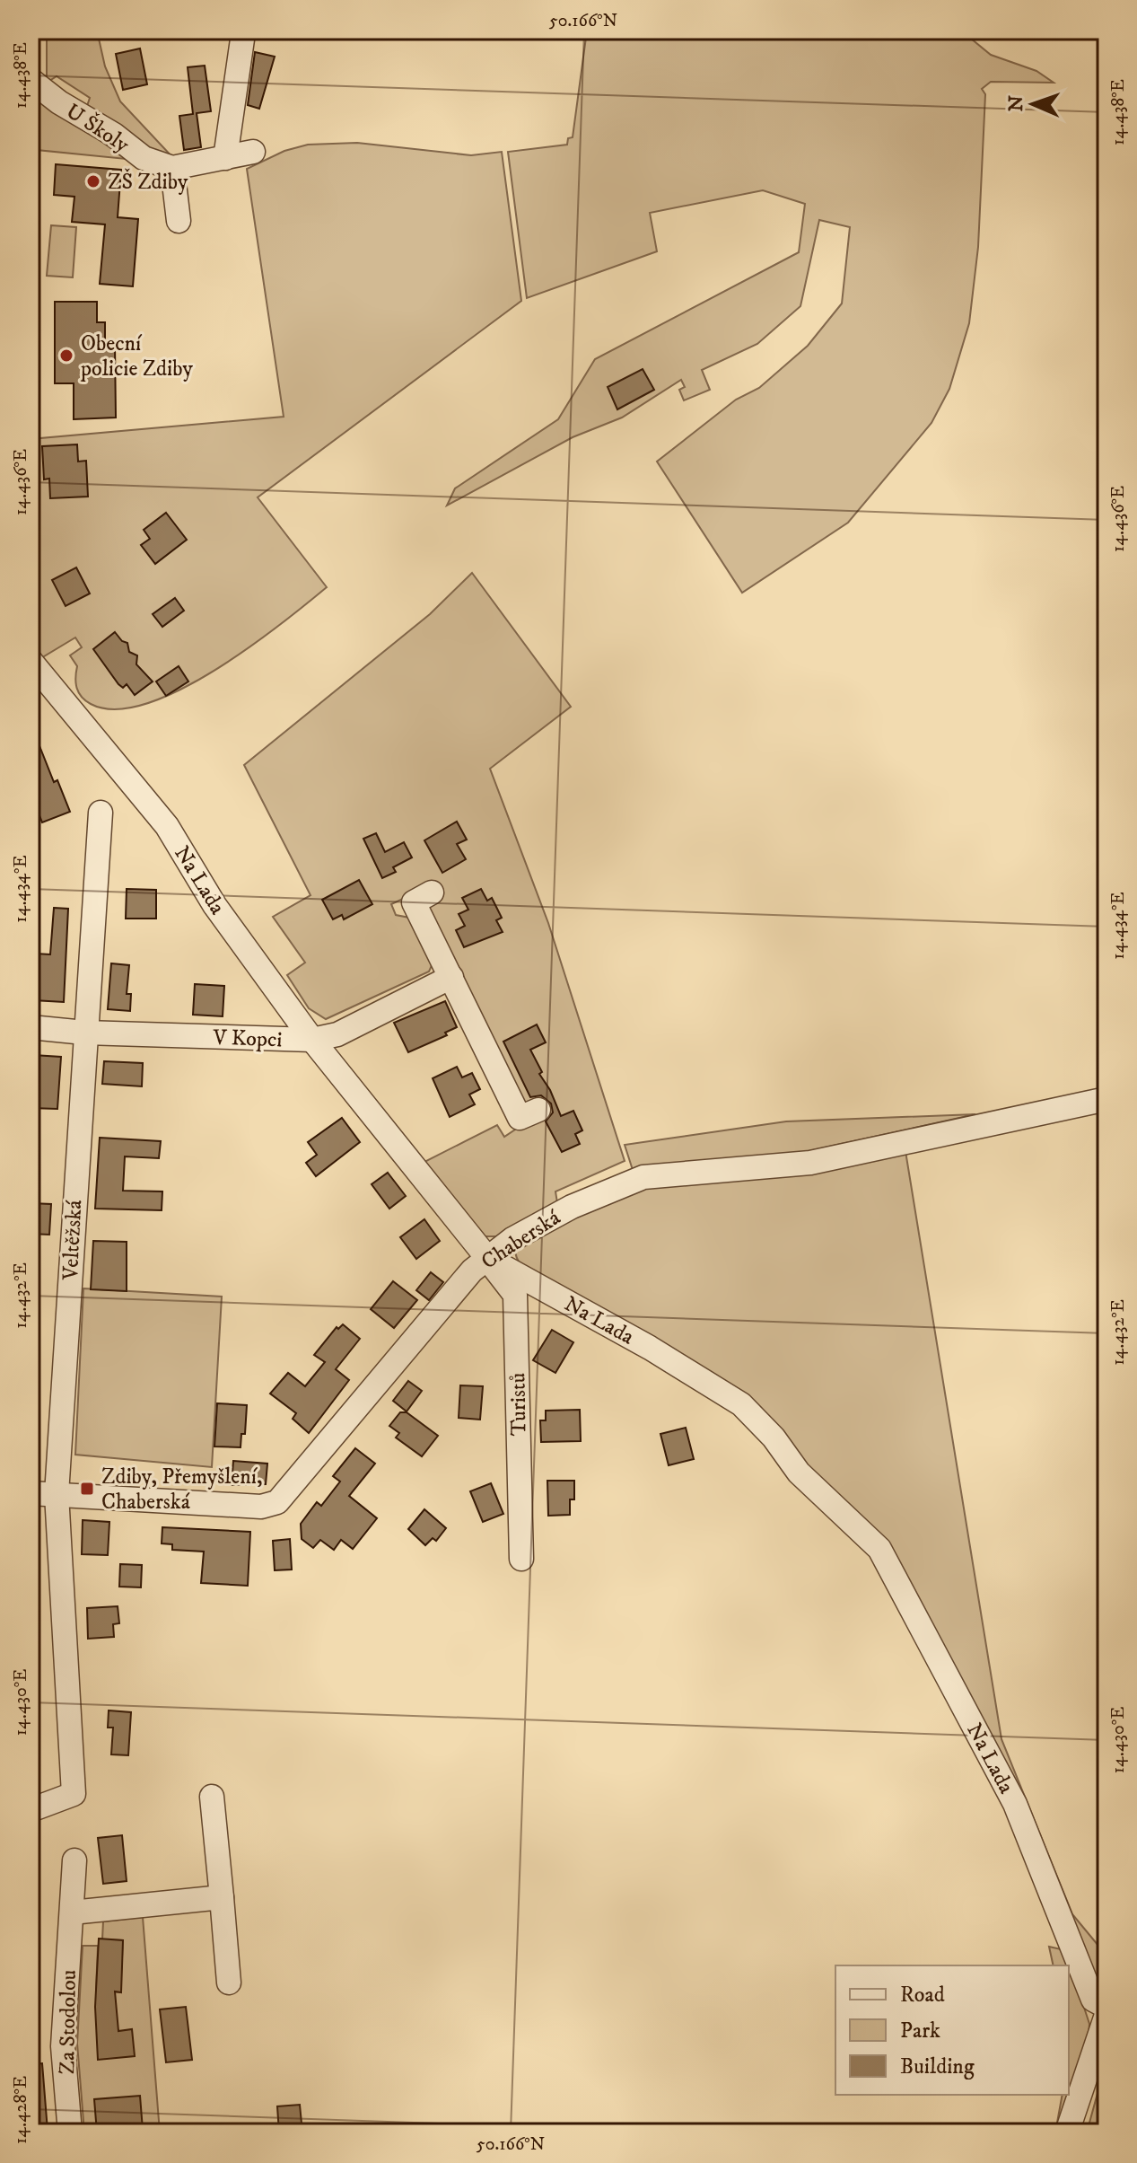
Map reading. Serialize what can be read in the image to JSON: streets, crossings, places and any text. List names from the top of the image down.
{
  "streets": {
    "street": [
      "U Školy",
      "Na Lada",
      "V Kopci",
      "Chaberská",
      "Veltěžská",
      "Turistů",
      "Za Stodolou"
    ]
  },
  "crossings": [
    ["Na Lada", "V Kopci"],
    ["Na Lada", "Chaberská"],
    ["Na Lada", "Turistů"],
    ["V Kopci", "Veltěžská"],
    ["Chaberská", "Veltěžská"],
    ["Chaberská", "Turistů"]
  ],
  "places": {
    "other": ["ZŠ Zdiby", "Obecní policie Zdiby"],
    "transit": ["Zdiby, Přemyšlení, Chaberská"]
  },
  "legend": ["Road", "Park", "Building"],
  "north": "left",
  "coordinates": [
    "50.166°N",
    "14.438°E",
    "14.436°E",
    "14.434°E",
    "14.432°E",
    "14.430°E",
    "14.428°E"
  ]
}
